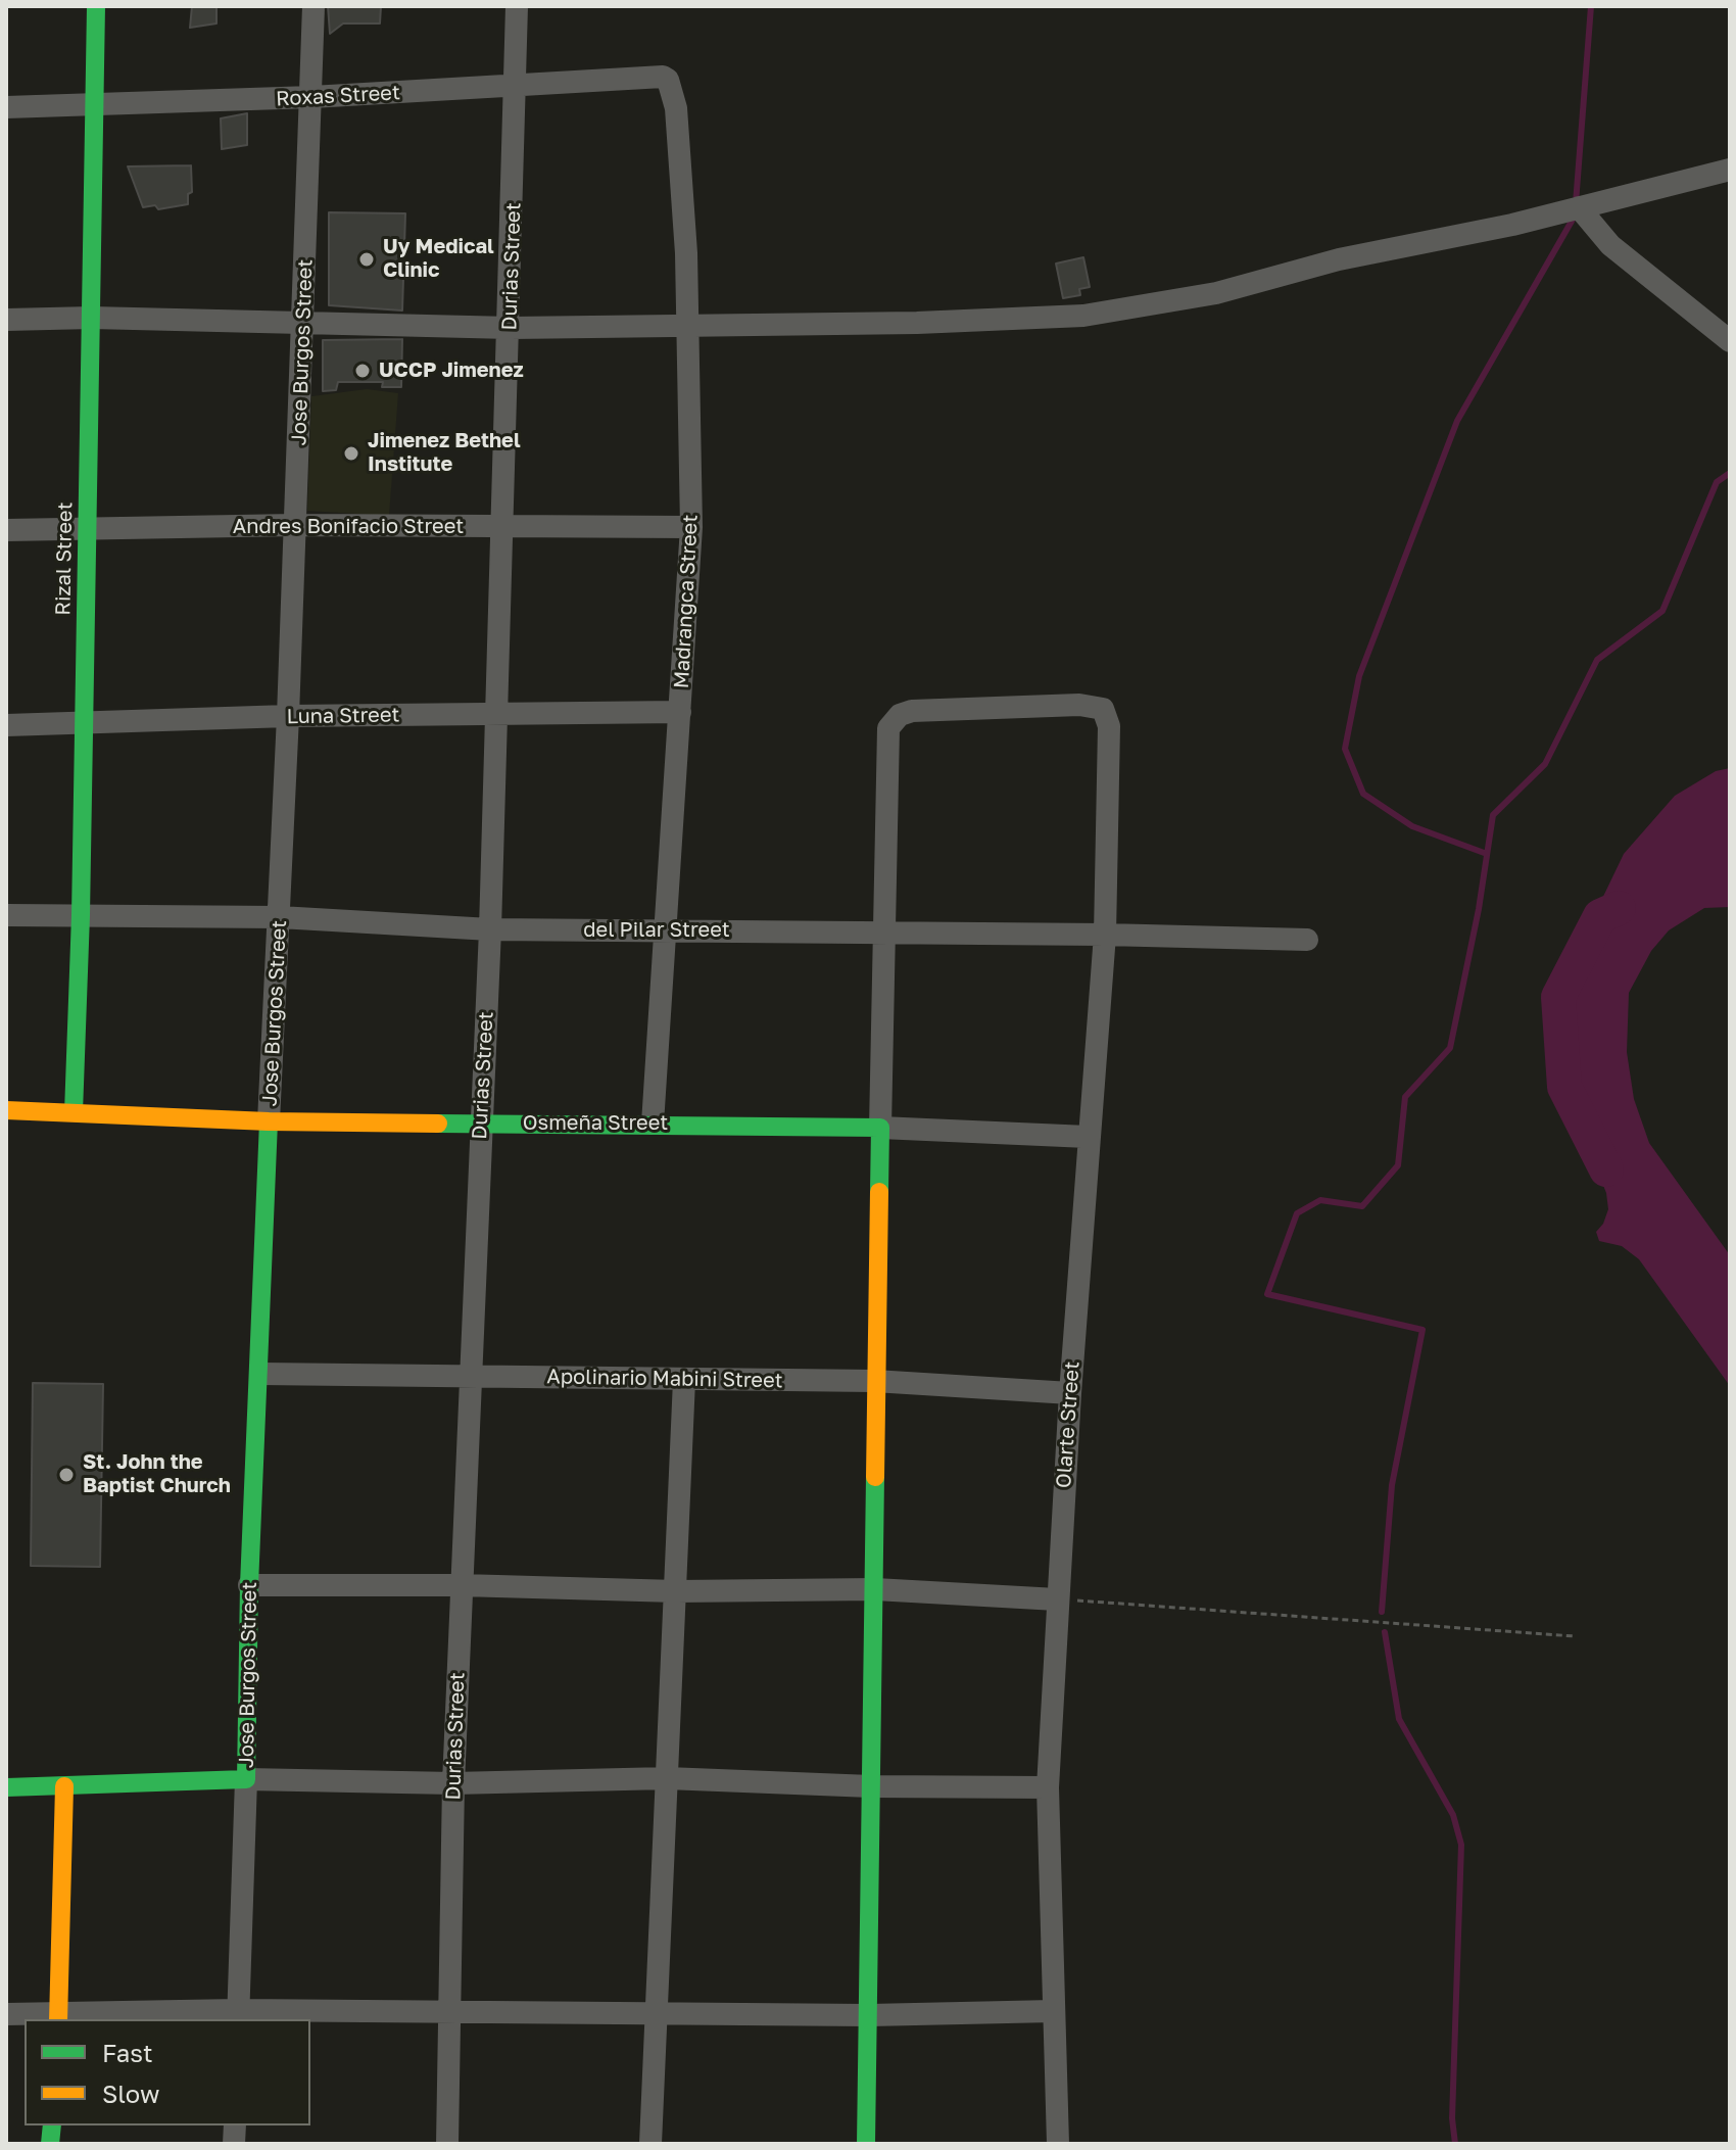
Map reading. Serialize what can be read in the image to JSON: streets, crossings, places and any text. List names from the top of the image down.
{
  "streets": {
    "street": [
      "Roxas Street",
      "Durias Street",
      "Jose Burgos Street",
      "Andres Bonifacio Street",
      "Rizal Street",
      "Madrangca Street",
      "Luna Street",
      "del Pilar Street",
      "Osmeña Street",
      "Apolinario Mabini Street",
      "Olarte Street"
    ]
  },
  "crossings": [
    ["Roxas Street", "Durias Street"],
    ["Roxas Street", "Jose Burgos Street"],
    ["Roxas Street", "Rizal Street"],
    ["Roxas Street", "Madrangca Street"],
    ["Durias Street", "Andres Bonifacio Street"],
    ["Durias Street", "Luna Street"],
    ["Durias Street", "del Pilar Street"],
    ["Durias Street", "Osmeña Street"],
    ["Durias Street", "Apolinario Mabini Street"],
    ["Jose Burgos Street", "Andres Bonifacio Street"],
    ["Jose Burgos Street", "Luna Street"],
    ["Jose Burgos Street", "del Pilar Street"],
    ["Jose Burgos Street", "Osmeña Street"],
    ["Jose Burgos Street", "Apolinario Mabini Street"],
    ["Andres Bonifacio Street", "Rizal Street"],
    ["Andres Bonifacio Street", "Madrangca Street"],
    ["Rizal Street", "Luna Street"],
    ["Rizal Street", "del Pilar Street"],
    ["Rizal Street", "Osmeña Street"],
    ["Madrangca Street", "Luna Street"],
    ["Madrangca Street", "del Pilar Street"],
    ["Madrangca Street", "Osmeña Street"],
    ["del Pilar Street", "Olarte Street"],
    ["Osmeña Street", "Olarte Street"],
    ["Apolinario Mabini Street", "Olarte Street"]
  ],
  "places": [
    "Uy Medical Clinic",
    "UCCP Jimenez",
    "Jimenez Bethel Institute",
    "St. John the Baptist Church"
  ],
  "legend": ["Fast", "Slow"]
}
